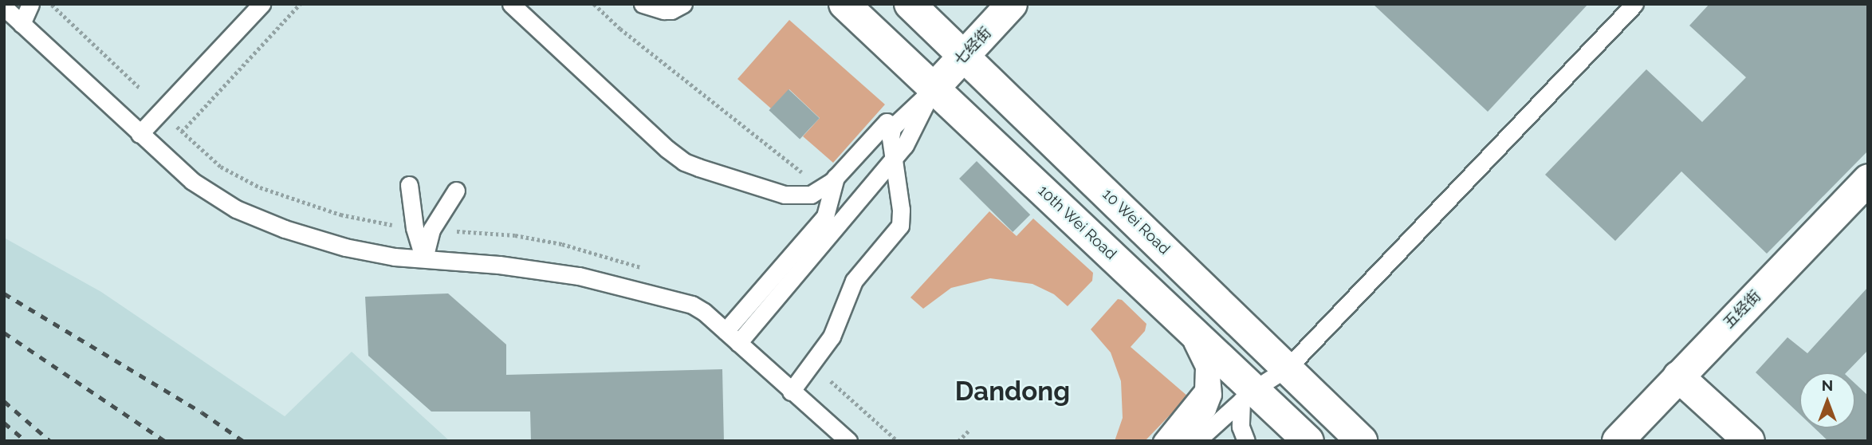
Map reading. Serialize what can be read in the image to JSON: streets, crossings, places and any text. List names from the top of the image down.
{
  "streets": {
    "main road": [
      "七经街",
      "10 Wei Road",
      "10th Wei Road",
      "五经街"
    ]
  },
  "crossings": [
    ["七经街", "10 Wei Road"],
    ["七经街", "10th Wei Road"]
  ],
  "districts": ["Dandong"],
  "north": "top"
}
